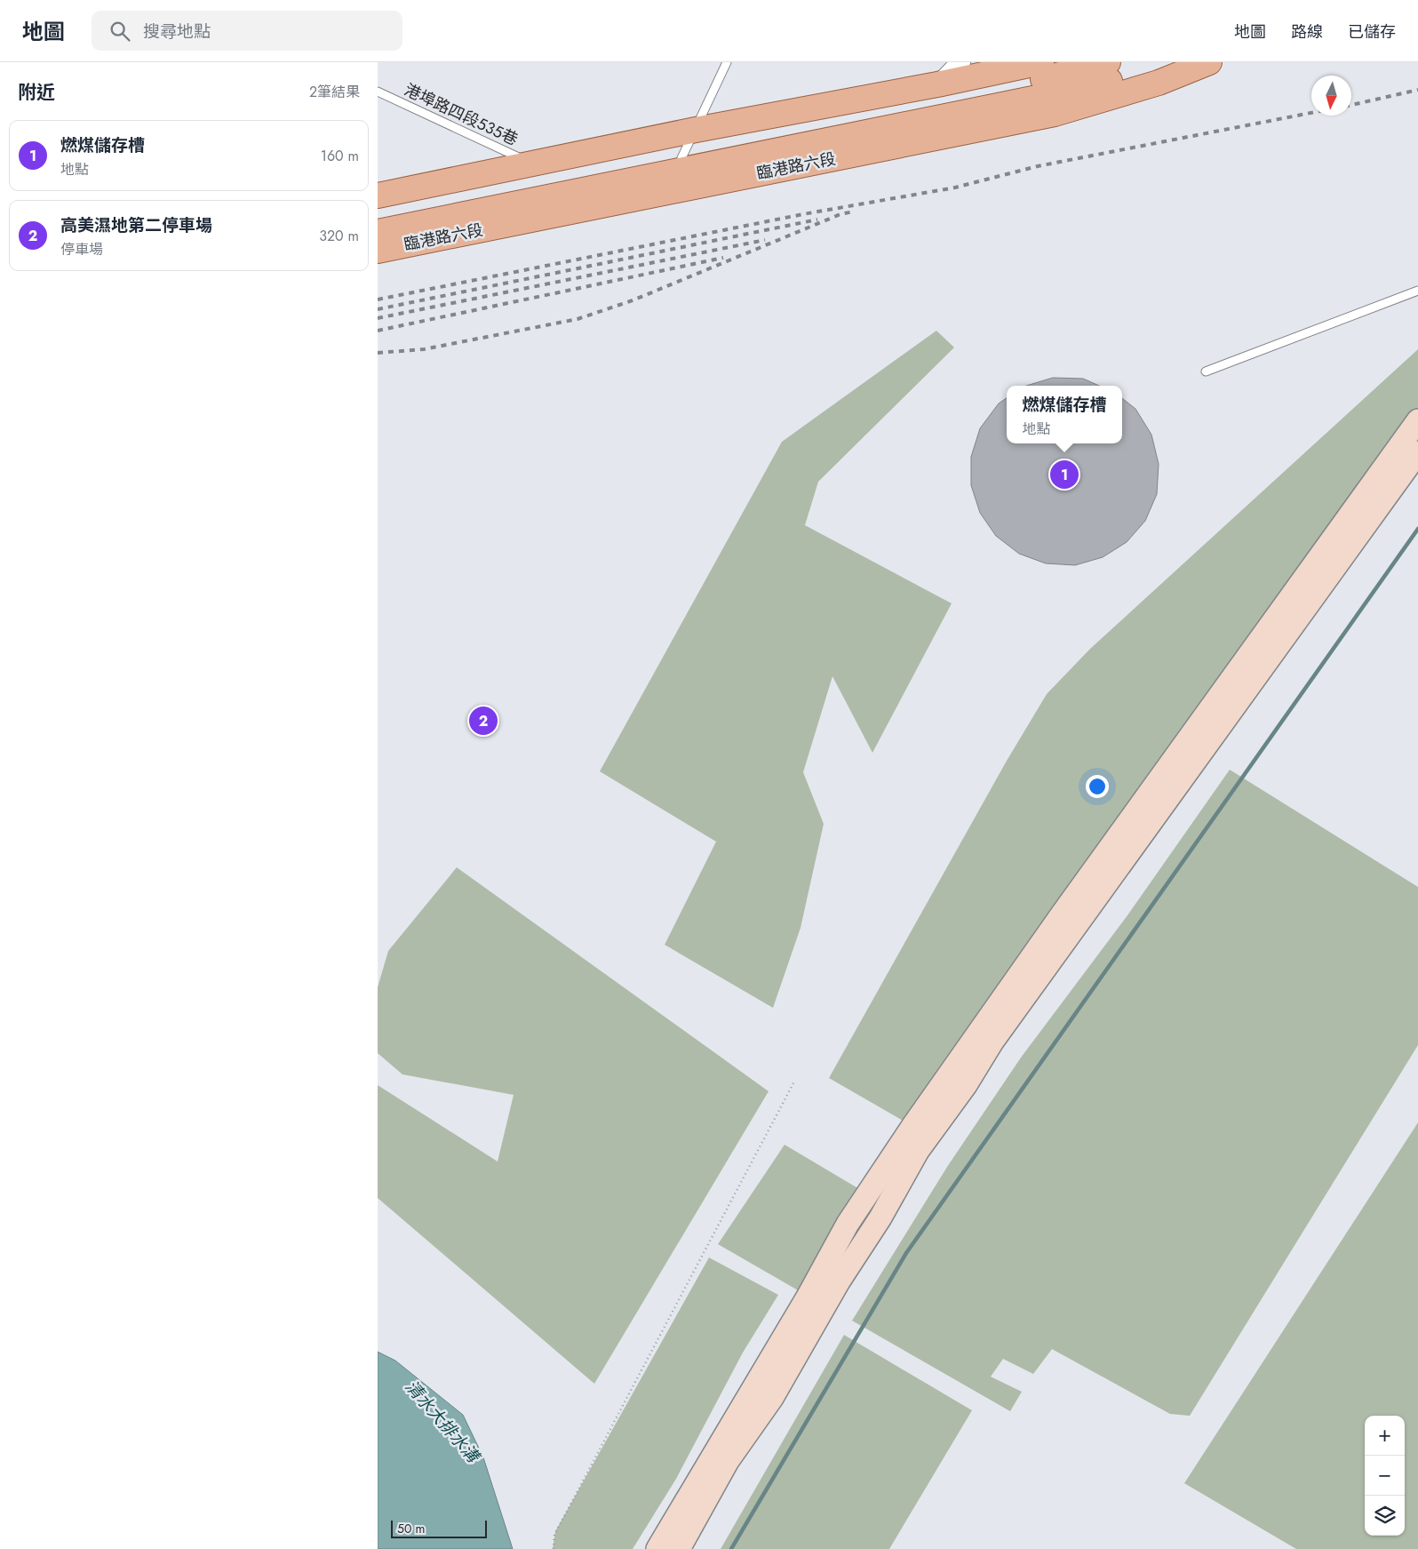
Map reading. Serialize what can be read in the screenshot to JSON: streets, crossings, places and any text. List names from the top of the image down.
{
  "streets": {
    "main road": ["臨港路六段"],
    "lane": ["港埠路四段535巷"]
  },
  "water": ["清水大排水溝"],
  "scale_bar": "50 m",
  "north": "bottom",
  "page": {
    "header": "地圖",
    "search": "搜尋地點",
    "nav": ["地圖", "路線", "已儲存"],
    "heading": ["附近", "2筆結果"],
    "list": [
      {
        "mark": "1",
        "name": "燃煤儲存槽",
        "note": "地點",
        "value": "160 m"
      },
      {
        "mark": "2",
        "name": "高美濕地第二停車場",
        "note": "停車場",
        "value": "320 m"
      }
    ],
    "popup": ["燃煤儲存槽", "地點"],
    "pins": ["1", "2"],
    "map_buttons": ["+", "−"],
    "scale": "50 m"
  }
}
